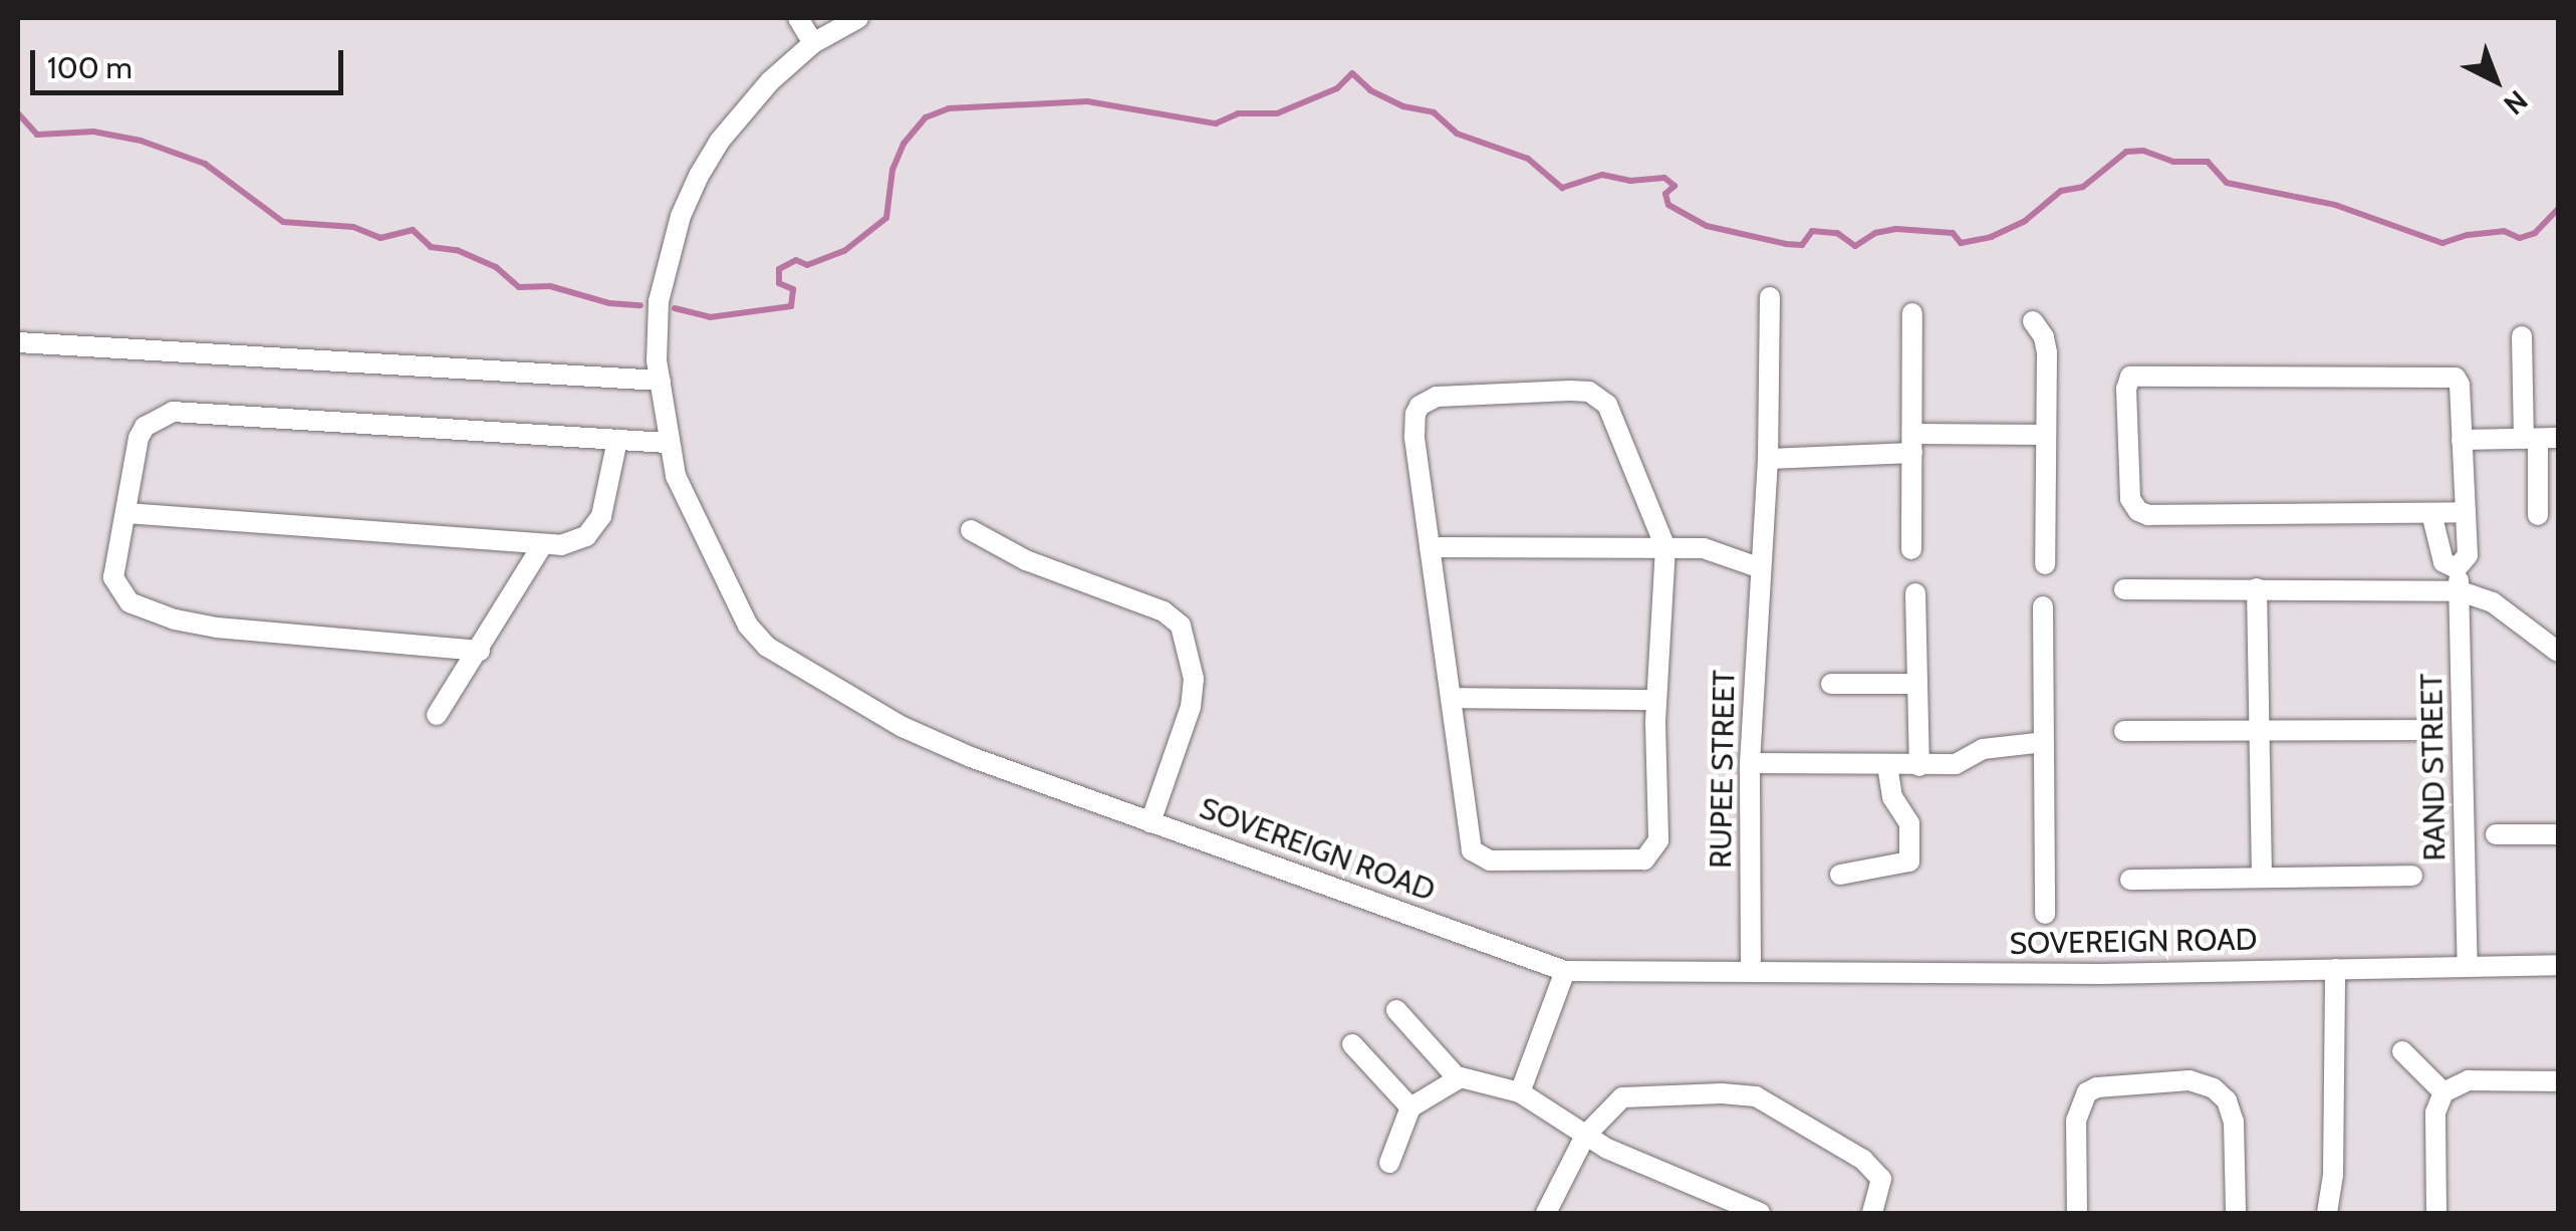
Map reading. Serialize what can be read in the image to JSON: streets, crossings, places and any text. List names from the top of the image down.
{
  "streets": {
    "street": ["RAND STREET", "RUPEE STREET", "SOVEREIGN ROAD"]
  },
  "crossings": [
    ["RAND STREET", "SOVEREIGN ROAD"],
    ["RUPEE STREET", "SOVEREIGN ROAD"]
  ],
  "scale_bar": "100 m",
  "north": "bottom right"
}
